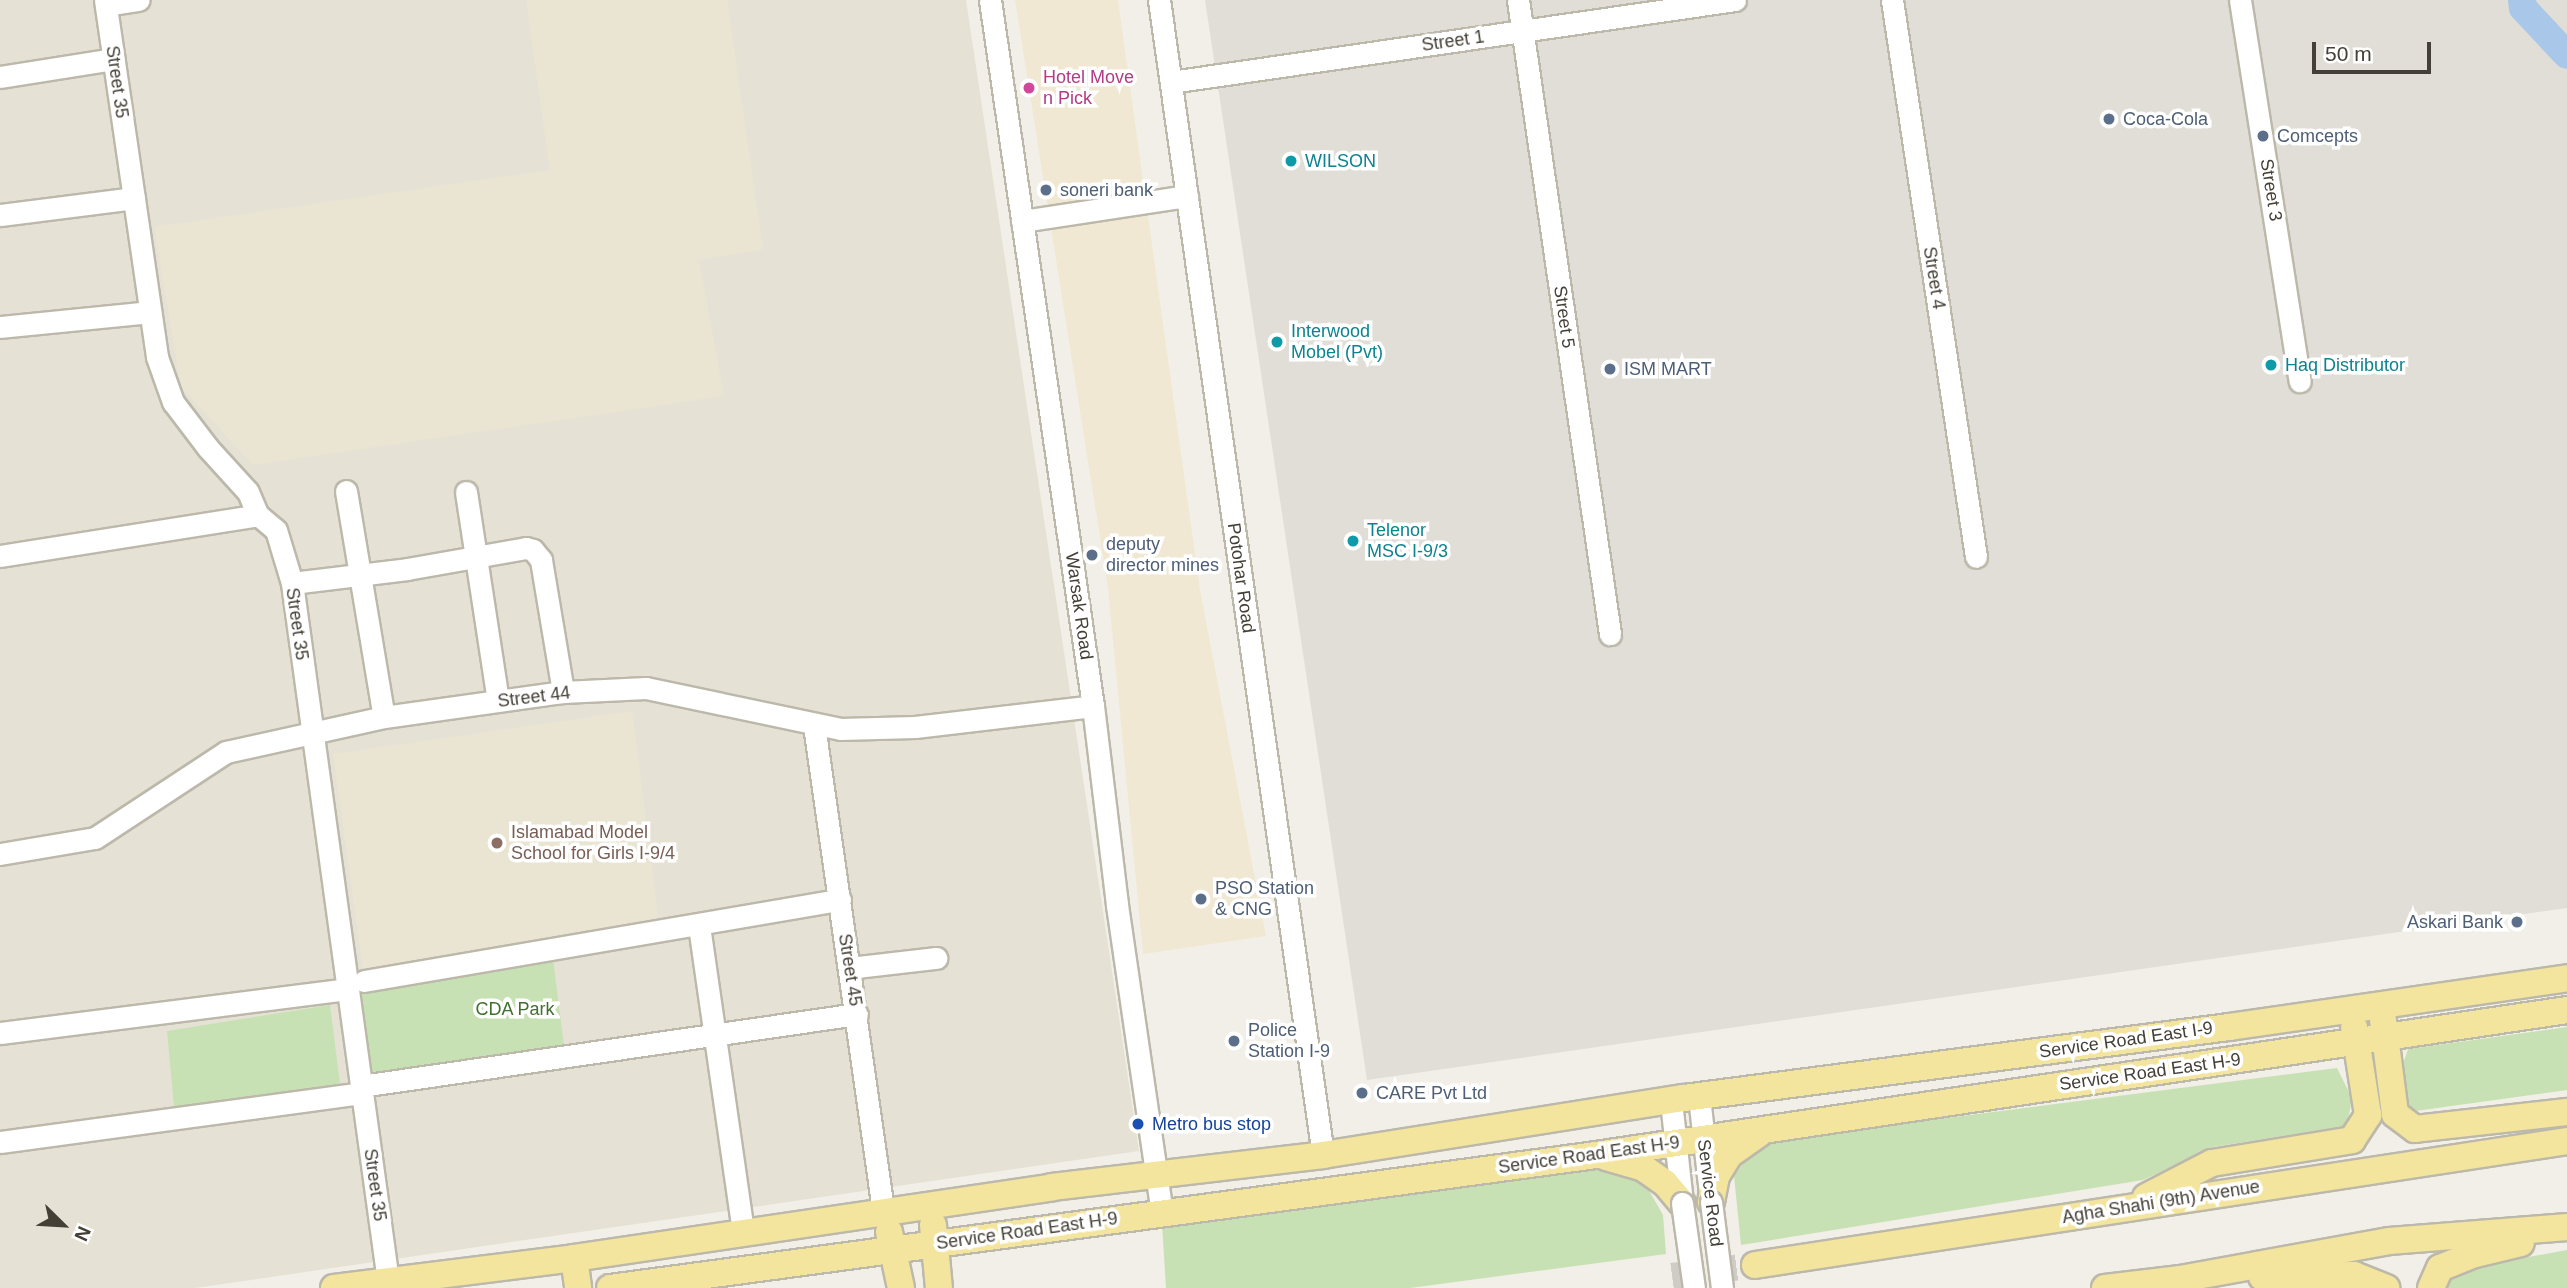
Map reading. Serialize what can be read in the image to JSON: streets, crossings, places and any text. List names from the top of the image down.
{
  "streets": {
    "main road": ["Service Road East I-9", "Service Road East H-9", "Agha Shahi (9th) Avenue"],
    "street": [
      "Street 1",
      "Street 35",
      "Street 3",
      "Street 4",
      "Street 5",
      "Potohar Road",
      "Warsak Road",
      "Street 44",
      "Street 45",
      "Service Road"
    ]
  },
  "crossings": [
    ["Street 1", "Street 5"],
    ["Street 1", "Potohar Road"],
    ["Street 35", "Street 44"],
    ["Warsak Road", "Street 44"],
    ["Warsak Road", "Service Road East H-9"],
    ["Street 44", "Street 45"],
    ["Service Road East I-9", "Service Road"],
    ["Service Road East H-9", "Service Road"]
  ],
  "parks": ["CDA Park"],
  "places": [
    "Hotel Move n Pick",
    "Coca-Cola",
    "Comcepts",
    "WILSON",
    "soneri bank",
    "Interwood Mobel (Pvt)",
    "Haq Distributor",
    "ISM MART",
    "Telenor MSC I-9/3",
    "deputy director mines",
    "Islamabad Model School for Girls I-9/4",
    "PSO Station & CNG",
    "Askari Bank",
    "Police Station I-9",
    "CARE Pvt Ltd",
    "Metro bus stop"
  ],
  "scale_bar": "50 m",
  "north": "bottom right"
}
